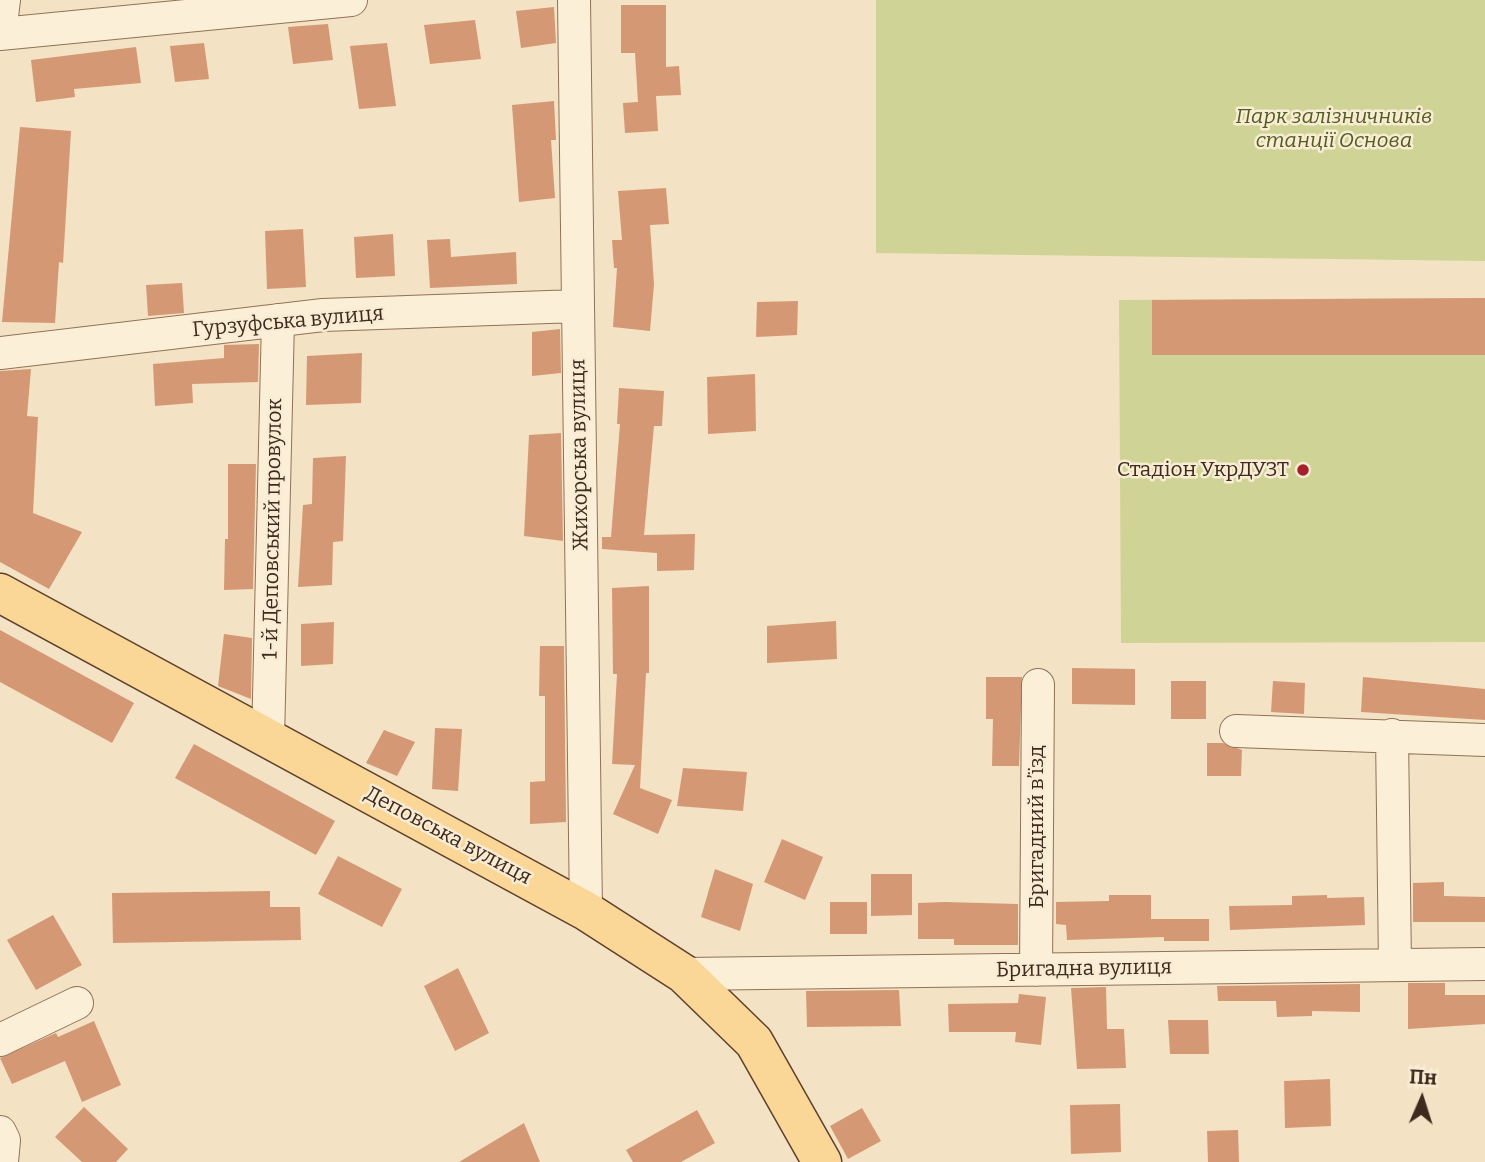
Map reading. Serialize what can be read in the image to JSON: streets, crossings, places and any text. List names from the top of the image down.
{
  "streets": {
    "main road": ["Деповська вулиця"],
    "street": [
      "Гурзуфська вулиця",
      "Жихорська вулиця",
      "1-й Деповський провулок",
      "Бригадний в’їзд",
      "Бригадна вулиця"
    ]
  },
  "crossings": [
    ["Гурзуфська вулиця", "Жихорська вулиця"],
    ["Гурзуфська вулиця", "1-й Деповський провулок"],
    ["Жихорська вулиця", "Деповська вулиця"],
    ["1-й Деповський провулок", "Деповська вулиця"],
    ["Бригадний в’їзд", "Бригадна вулиця"],
    ["Деповська вулиця", "Бригадна вулиця"]
  ],
  "parks": ["Парк залізничників станції Основа"],
  "places": ["Стадіон УкрДУЗТ"],
  "north": "top"
}
